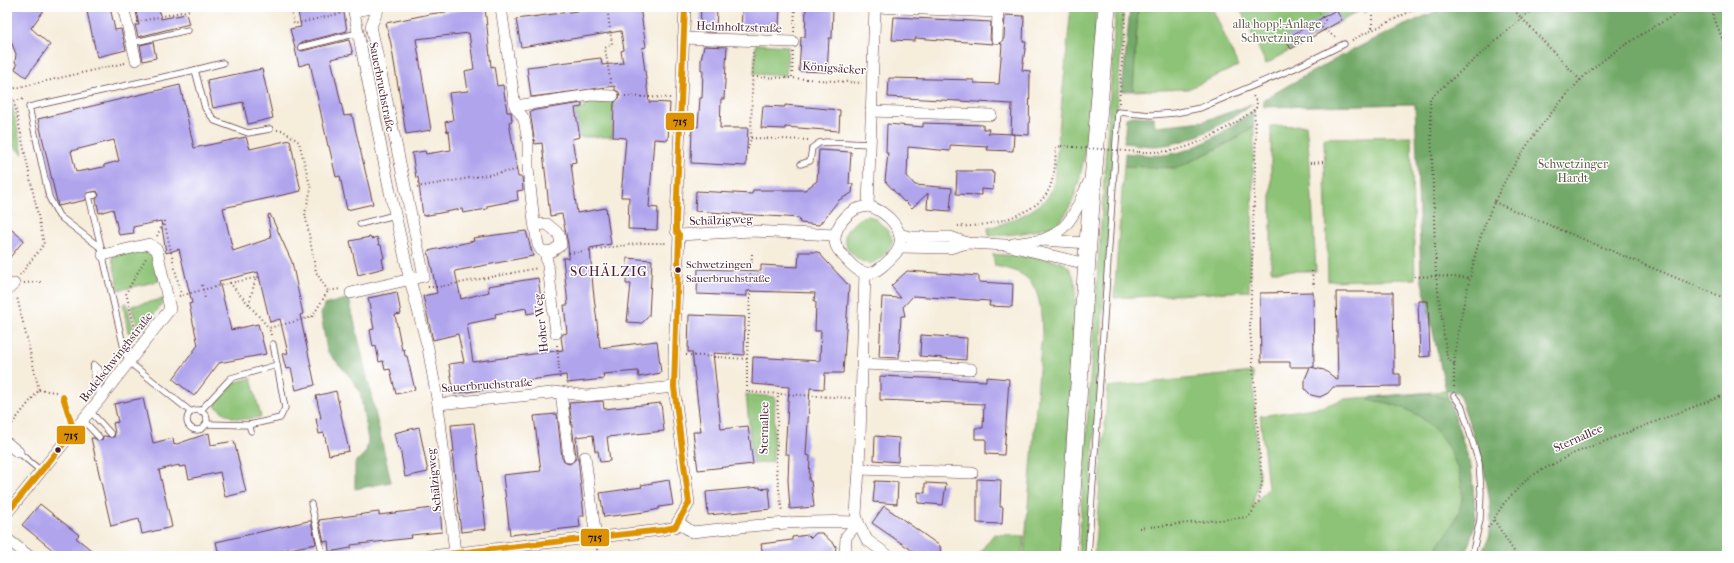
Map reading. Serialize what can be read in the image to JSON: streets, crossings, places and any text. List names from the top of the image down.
{
  "streets": {
    "street": [
      "Helmholtzstraße",
      "Königsäcker",
      "Sauerbruchstraße",
      "Schälzigweg",
      "Hoher Weg",
      "Bodelschwinghstraße"
    ],
    "path": ["Sternallee"]
  },
  "crossings": [
    ["Helmholtzstraße", "Königsäcker"],
    ["Helmholtzstraße", "Schälzigweg"],
    ["Königsäcker", "Schälzigweg"],
    ["Sauerbruchstraße", "Schälzigweg"],
    ["Sauerbruchstraße", "Hoher Weg"]
  ],
  "districts": ["SCHÄLZIG"],
  "parks": ["alla hopp!-Anlage Schwetzingen", "Schwetzinger Hardt"],
  "places": ["Schwetzingen Sauerbruchstraße"],
  "lines": ["transit line 715"]
}
